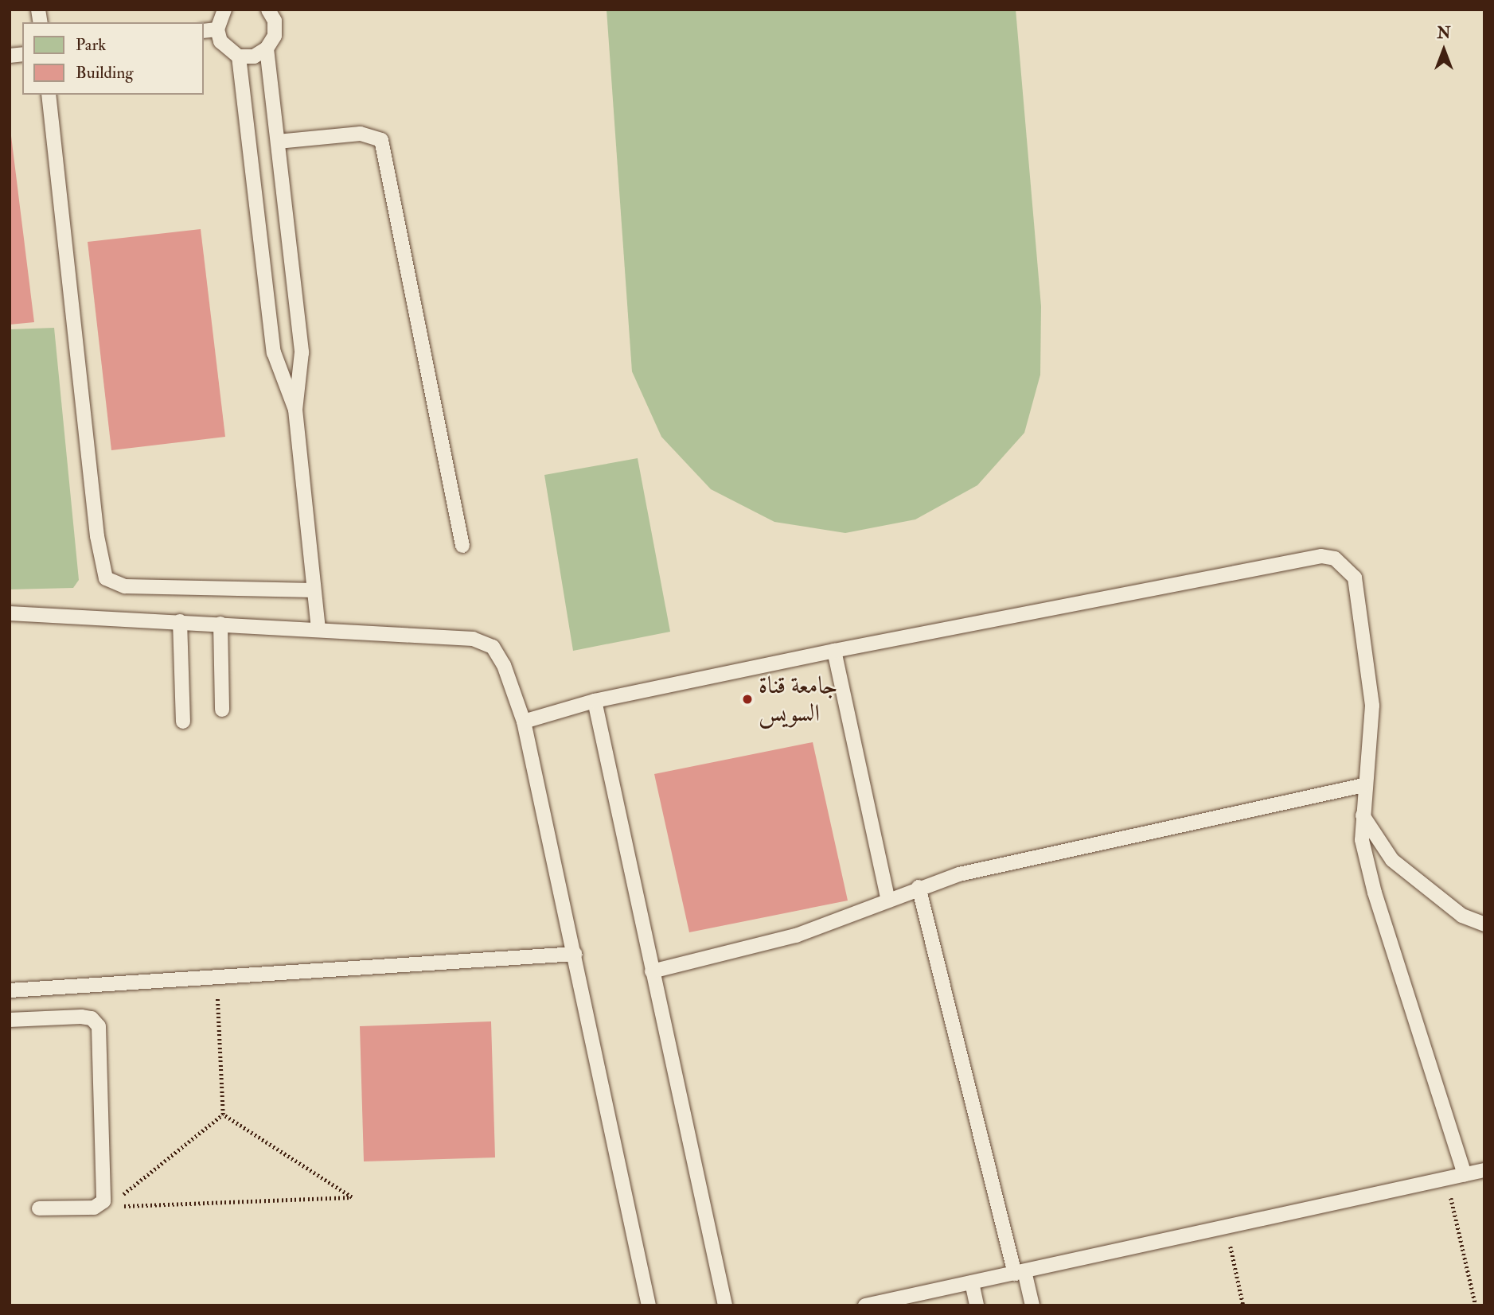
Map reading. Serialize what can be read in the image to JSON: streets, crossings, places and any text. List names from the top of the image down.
{
  "places": ["جامعة قناة السويس"],
  "legend": ["Park", "Building"],
  "north": "top"
}
